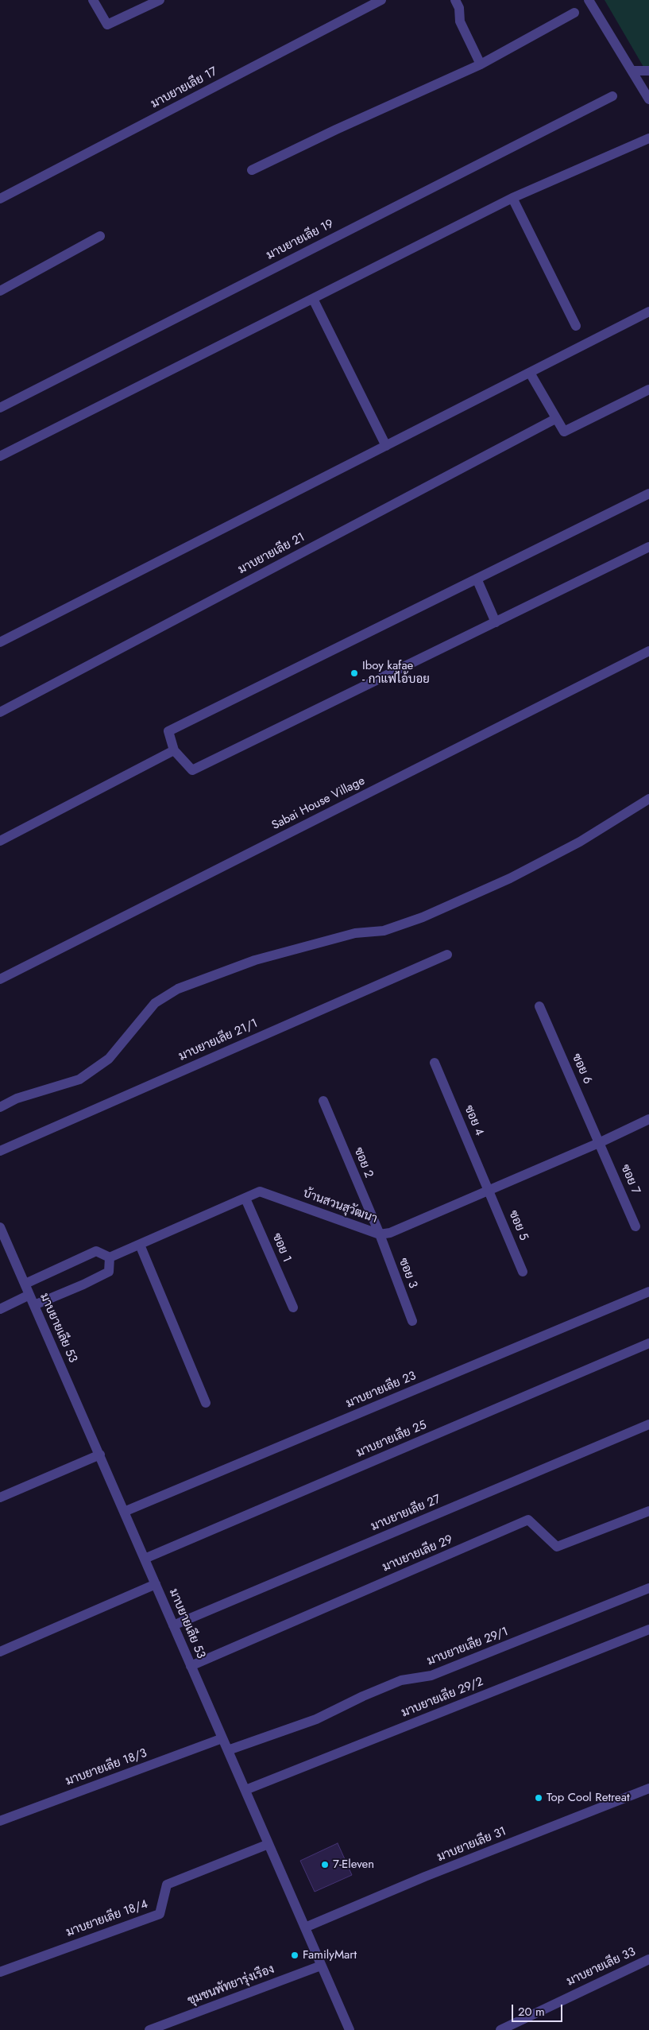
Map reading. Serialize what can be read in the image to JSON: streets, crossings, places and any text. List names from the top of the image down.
{
  "streets": {
    "street": [
      "มาบยายเลีย 17",
      "มาบยายเลีย 19",
      "มาบยายเลีย 21",
      "Sabai House Village",
      "มาบยายเลีย 21/1",
      "ซอย 6",
      "ซอย 4",
      "ซอย 2",
      "ซอย 7",
      "บ้านสวนสุวัฒนา",
      "ซอย 5",
      "ซอย 1",
      "ซอย 3",
      "มาบยายเลีย 53",
      "มาบยายเลีย 23",
      "มาบยายเลีย 25",
      "มาบยายเลีย 27",
      "มาบยายเลีย 29",
      "มาบยายเลีย 29/1",
      "มาบยายเลีย 29/2",
      "มาบยายเลีย 18/3",
      "มาบยายเลีย 31",
      "มาบยายเลีย 18/4",
      "มาบยายเลีย 33",
      "ชุมชนพัทยารุ่งเรือง"
    ]
  },
  "crossings": [
    ["ซอย 6", "ซอย 7"],
    ["ซอย 6", "บ้านสวนสุวัฒนา"],
    ["ซอย 4", "บ้านสวนสุวัฒนา"],
    ["ซอย 4", "ซอย 5"],
    ["ซอย 2", "บ้านสวนสุวัฒนา"],
    ["ซอย 2", "ซอย 3"],
    ["ซอย 7", "บ้านสวนสุวัฒนา"],
    ["บ้านสวนสุวัฒนา", "ซอย 5"],
    ["บ้านสวนสุวัฒนา", "ซอย 1"],
    ["บ้านสวนสุวัฒนา", "ซอย 3"],
    ["มาบยายเลีย 53", "มาบยายเลีย 23"],
    ["มาบยายเลีย 53", "มาบยายเลีย 25"],
    ["มาบยายเลีย 53", "มาบยายเลีย 27"],
    ["มาบยายเลีย 53", "มาบยายเลีย 29"],
    ["มาบยายเลีย 53", "มาบยายเลีย 29/1"],
    ["มาบยายเลีย 53", "มาบยายเลีย 29/2"],
    ["มาบยายเลีย 53", "มาบยายเลีย 18/3"],
    ["มาบยายเลีย 53", "มาบยายเลีย 31"],
    ["มาบยายเลีย 53", "มาบยายเลีย 18/4"],
    ["มาบยายเลีย 53", "ชุมชนพัทยารุ่งเรือง"]
  ],
  "places": [
    "Iboy kafae - กาแฟไอ้บอย",
    "Top Cool Retreat",
    "7-Eleven",
    "FamilyMart"
  ],
  "scale_bar": "20 m"
}
